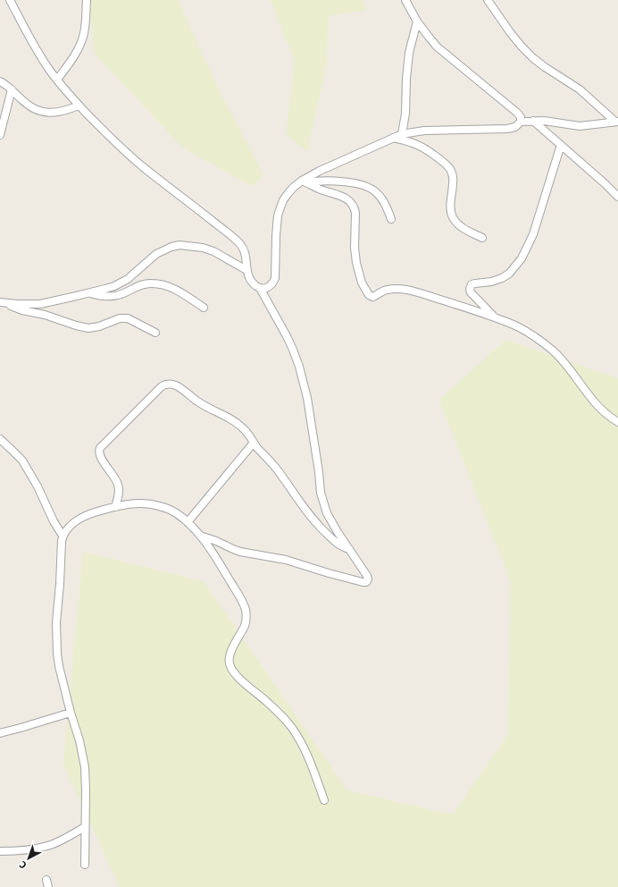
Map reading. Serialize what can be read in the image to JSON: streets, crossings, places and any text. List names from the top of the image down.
{
  "north": "bottom left"
}
